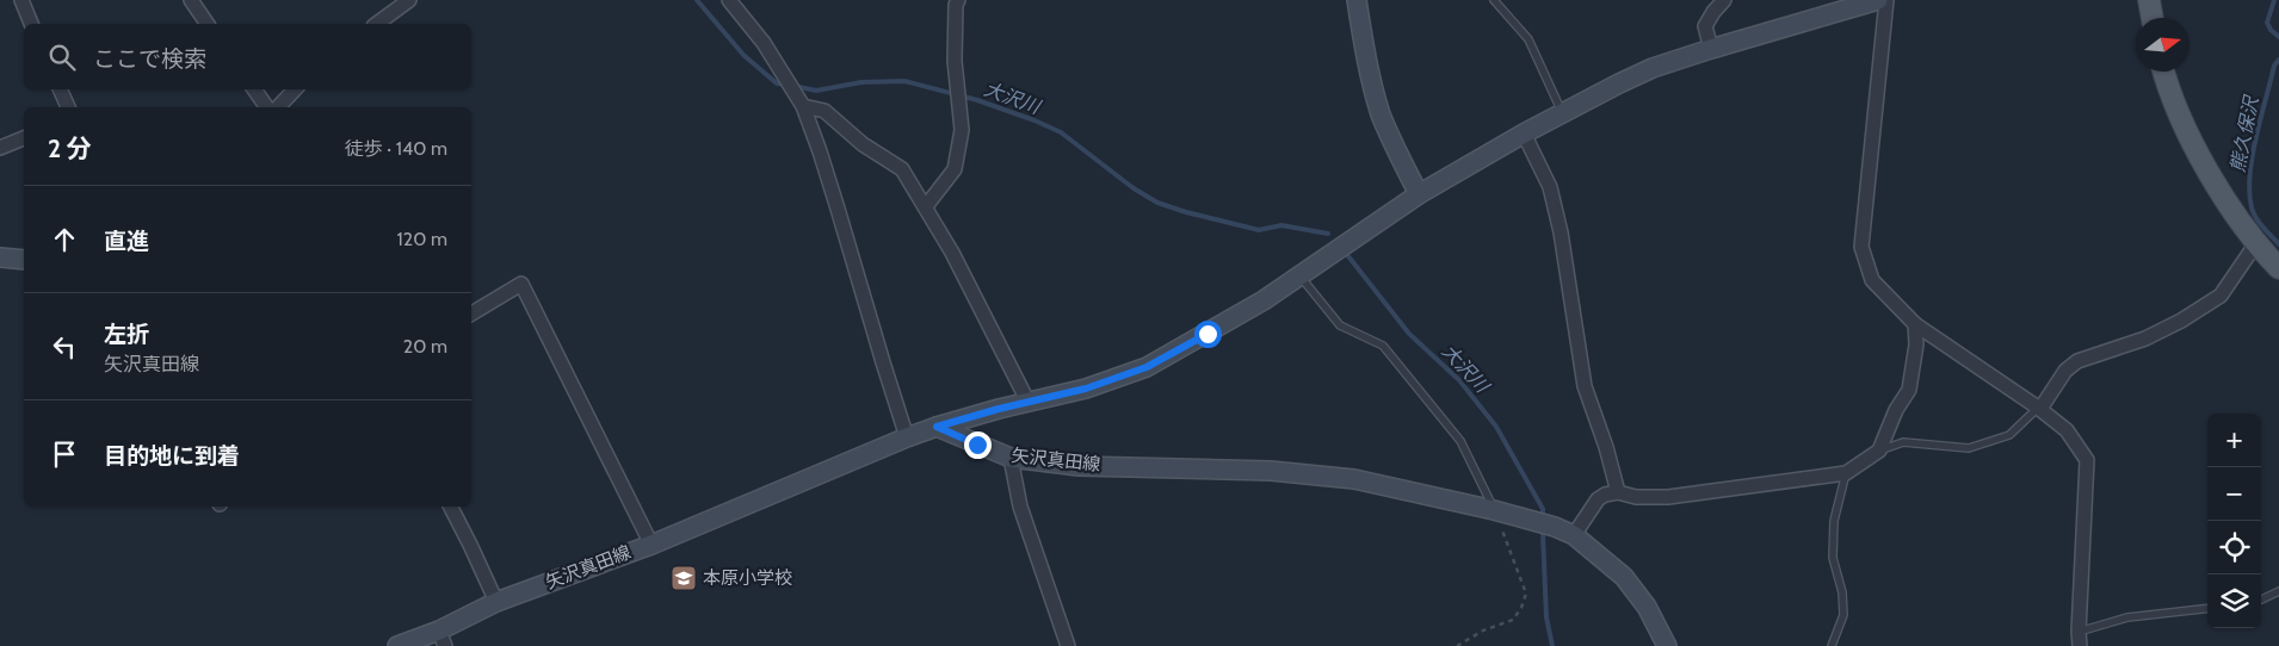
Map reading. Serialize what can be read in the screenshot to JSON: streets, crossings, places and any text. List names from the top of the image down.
{
  "streets": {
    "main road": ["矢沢真田線"]
  },
  "water": ["大沢川", "熊久保沢"],
  "places": {
    "school or university": ["本原小学校"]
  },
  "north": "right",
  "page": {
    "search": "ここで検索",
    "heading": ["2 分", "徒歩 · 140 m"],
    "list": [
      ["直進", "120 m"],
      ["左折", "矢沢真田線", "20 m"],
      "目的地に到着"
    ],
    "map_buttons": ["+", "−"]
  }
}
